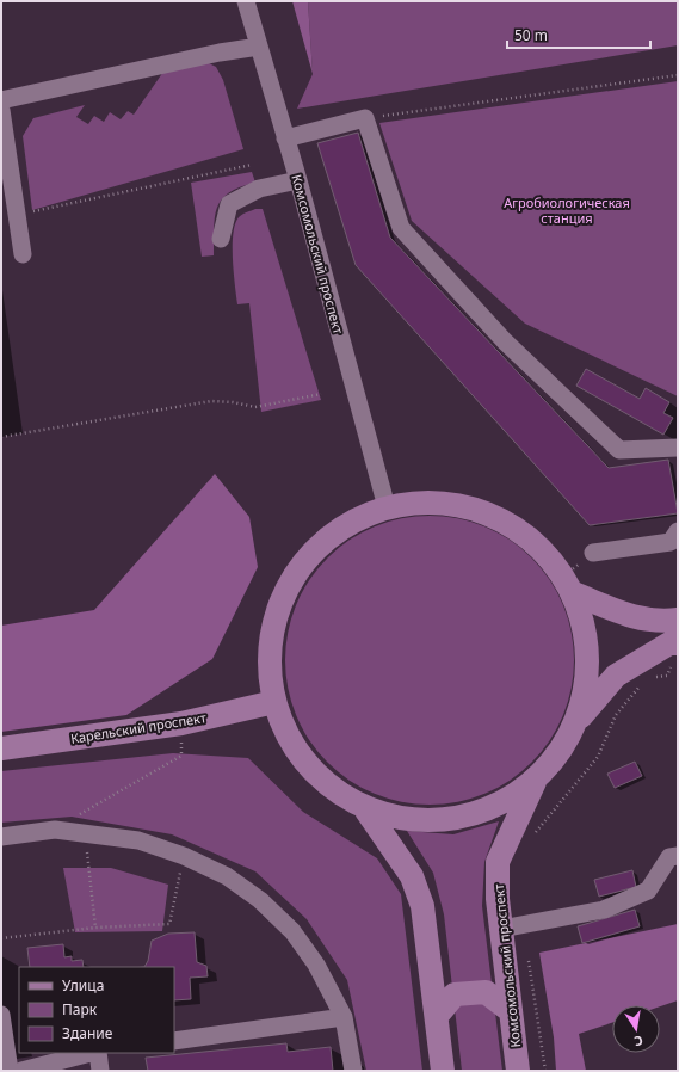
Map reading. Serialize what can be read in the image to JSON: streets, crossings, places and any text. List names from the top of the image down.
{
  "streets": {
    "main road": ["Комсомольский проспект", "Карельский проспект"]
  },
  "parks": ["Агробиологическая станция"],
  "legend": ["Улица", "Парк", "Здание"],
  "scale_bar": "50 m",
  "north": "bottom"
}
